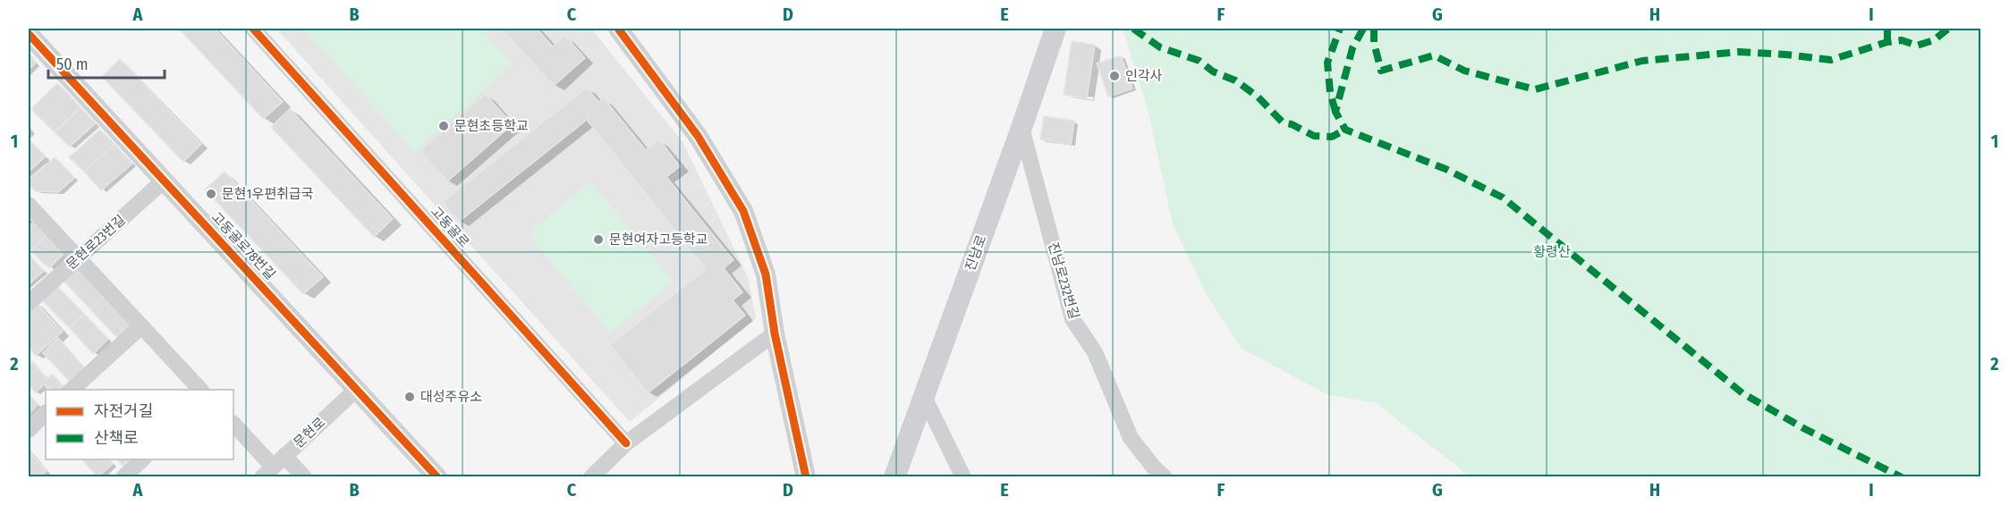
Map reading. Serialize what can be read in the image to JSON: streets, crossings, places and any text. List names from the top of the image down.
{
  "streets": {
    "main road": ["진남로"],
    "street": [
      "고동골로",
      "문현로23번길",
      "고동골로78번길",
      "진남로232번길",
      "문현로"
    ]
  },
  "crossings": [
    ["문현로23번길", "고동골로78번길"],
    ["고동골로78번길", "문현로"],
    ["진남로", "진남로232번길"]
  ],
  "parks": ["황령산"],
  "places": [
    "인각사",
    "문현초등학교",
    "문현1우편취급국",
    "문현여자고등학교",
    "대성주유소"
  ],
  "legend": ["자전거길", "산책로"],
  "scale_bar": "50 m",
  "grid": {
    "columns": [
      "A",
      "B",
      "C",
      "D",
      "E",
      "F",
      "G",
      "H",
      "I"
    ],
    "rows": ["1", "2"]
  }
}
